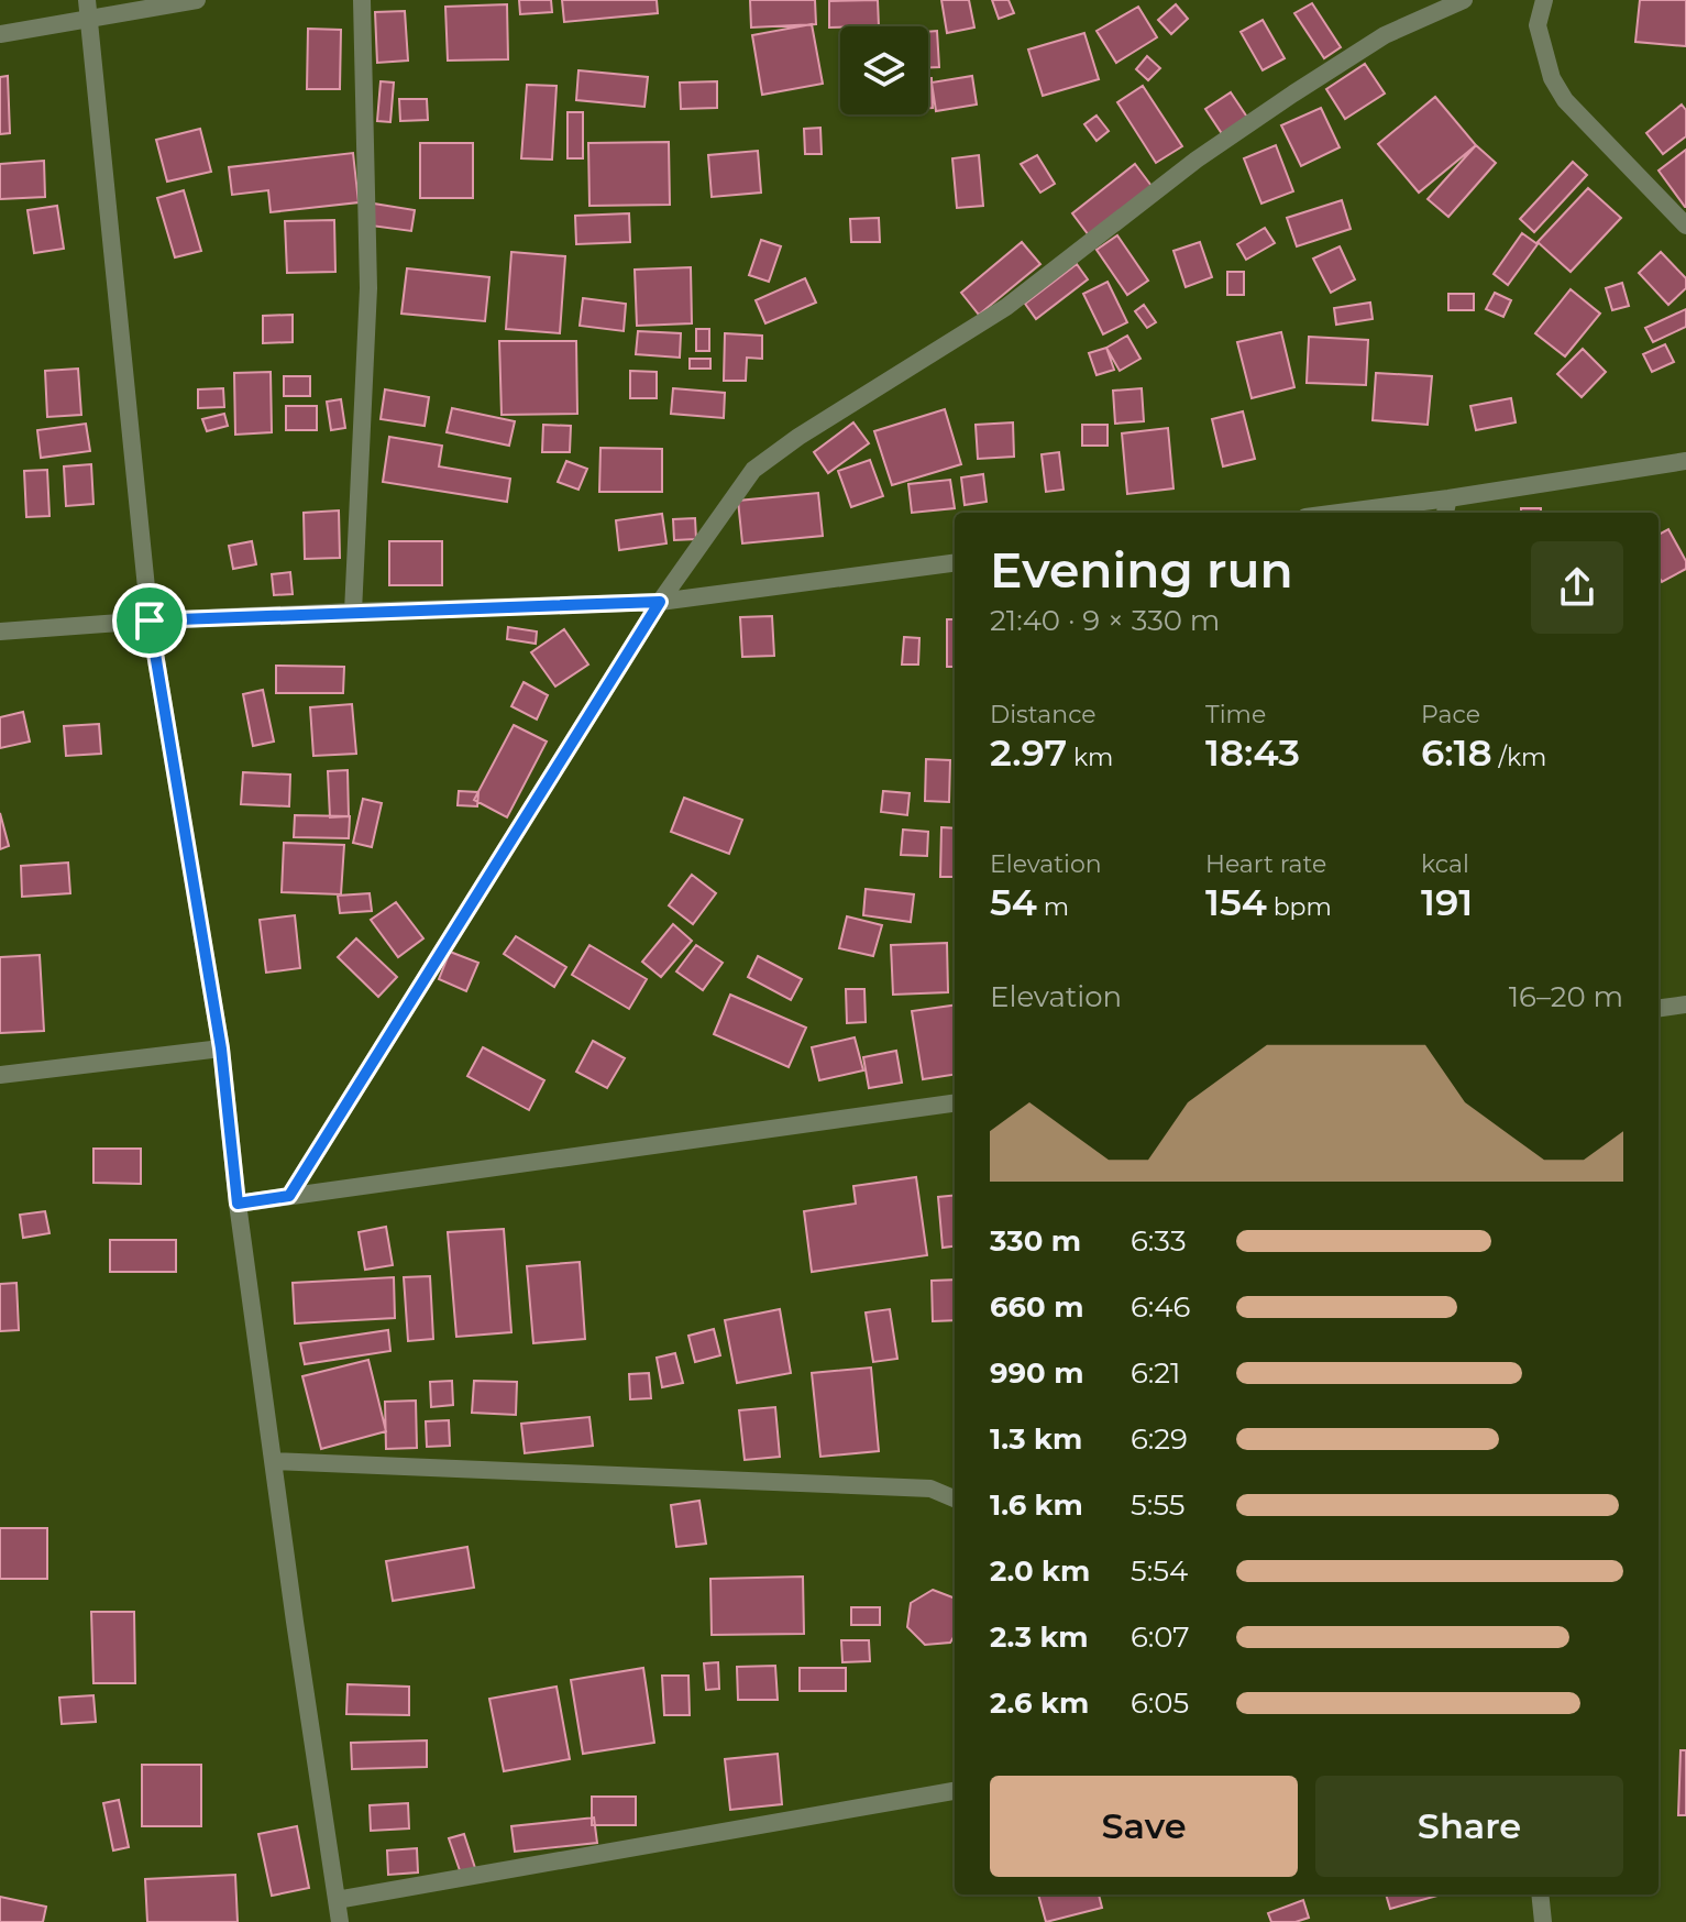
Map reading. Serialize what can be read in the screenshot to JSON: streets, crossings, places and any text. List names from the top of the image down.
{
  "page": {
    "heading": ["Evening run", "21:40 · 9 × 330 m"],
    "stats": [
      ["Distance", "2.97 km"],
      ["Time", "18:43"],
      ["Pace", "6:18 /km"],
      ["Elevation", "54 m"],
      ["Heart rate", "154 bpm"],
      ["kcal", "191"]
    ],
    "chart": ["Elevation", "16–20 m"],
    "list": [
      {
        "name": "330 m",
        "note": "6:33"
      },
      {
        "name": "660 m",
        "note": "6:46"
      },
      {
        "name": "990 m",
        "note": "6:21"
      },
      {
        "name": "1.3 km",
        "note": "6:29"
      },
      {
        "name": "1.6 km",
        "note": "5:55"
      },
      {
        "name": "2.0 km",
        "note": "5:54"
      },
      {
        "name": "2.3 km",
        "note": "6:07"
      },
      {
        "name": "2.6 km",
        "note": "6:05"
      }
    ],
    "buttons": ["Save", "Share"]
  }
}
